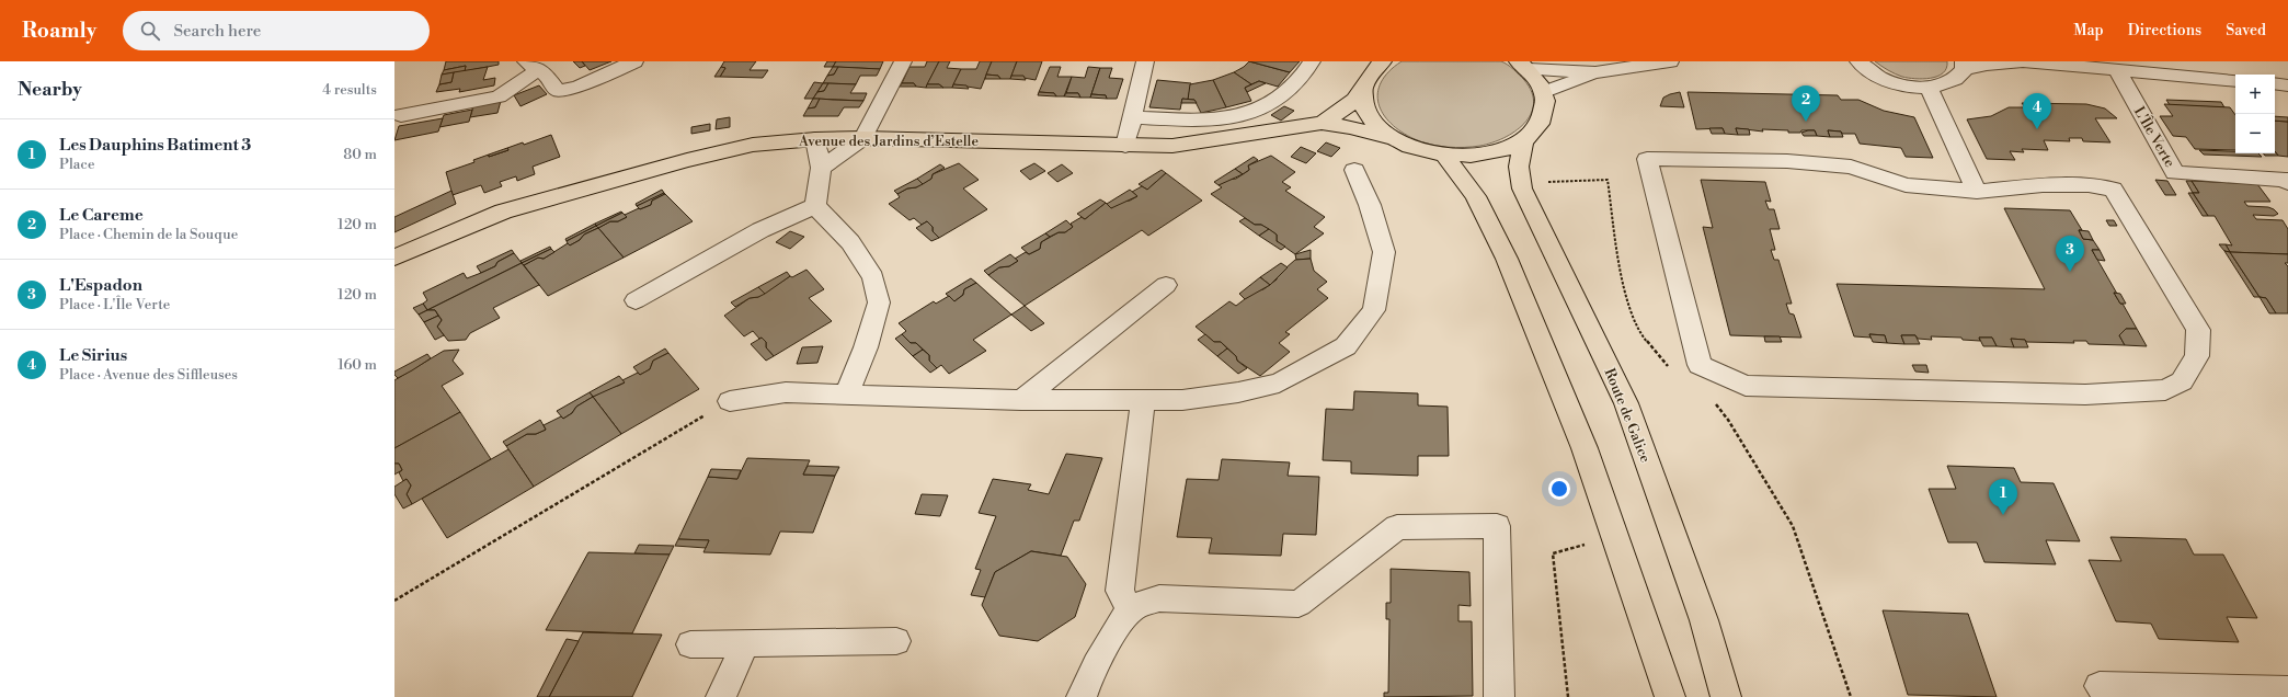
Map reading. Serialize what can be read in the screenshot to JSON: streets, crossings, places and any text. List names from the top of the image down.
{
  "streets": {
    "main road": ["Avenue des Jardins d’Estelle", "Route de Galice"],
    "street": ["L'Île Verte"]
  },
  "page": {
    "header": "Roamly",
    "search": "Search here",
    "nav": ["Map", "Directions", "Saved"],
    "heading": ["Nearby", "4 results"],
    "map_buttons": ["+", "−"],
    "pins": [
      "2",
      "4",
      "3",
      "1"
    ],
    "list": [
      {
        "mark": "1",
        "name": "Les Dauphins Batiment 3",
        "note": "Place",
        "value": "80 m"
      },
      {
        "mark": "2",
        "name": "Le Careme",
        "note": "Place · Chemin de la Souque",
        "value": "120 m"
      },
      {
        "mark": "3",
        "name": "L'Espadon",
        "note": "Place · L'Île Verte",
        "value": "120 m"
      },
      {
        "mark": "4",
        "name": "Le Sirius",
        "note": "Place · Avenue des Siffleuses",
        "value": "160 m"
      }
    ]
  }
}
